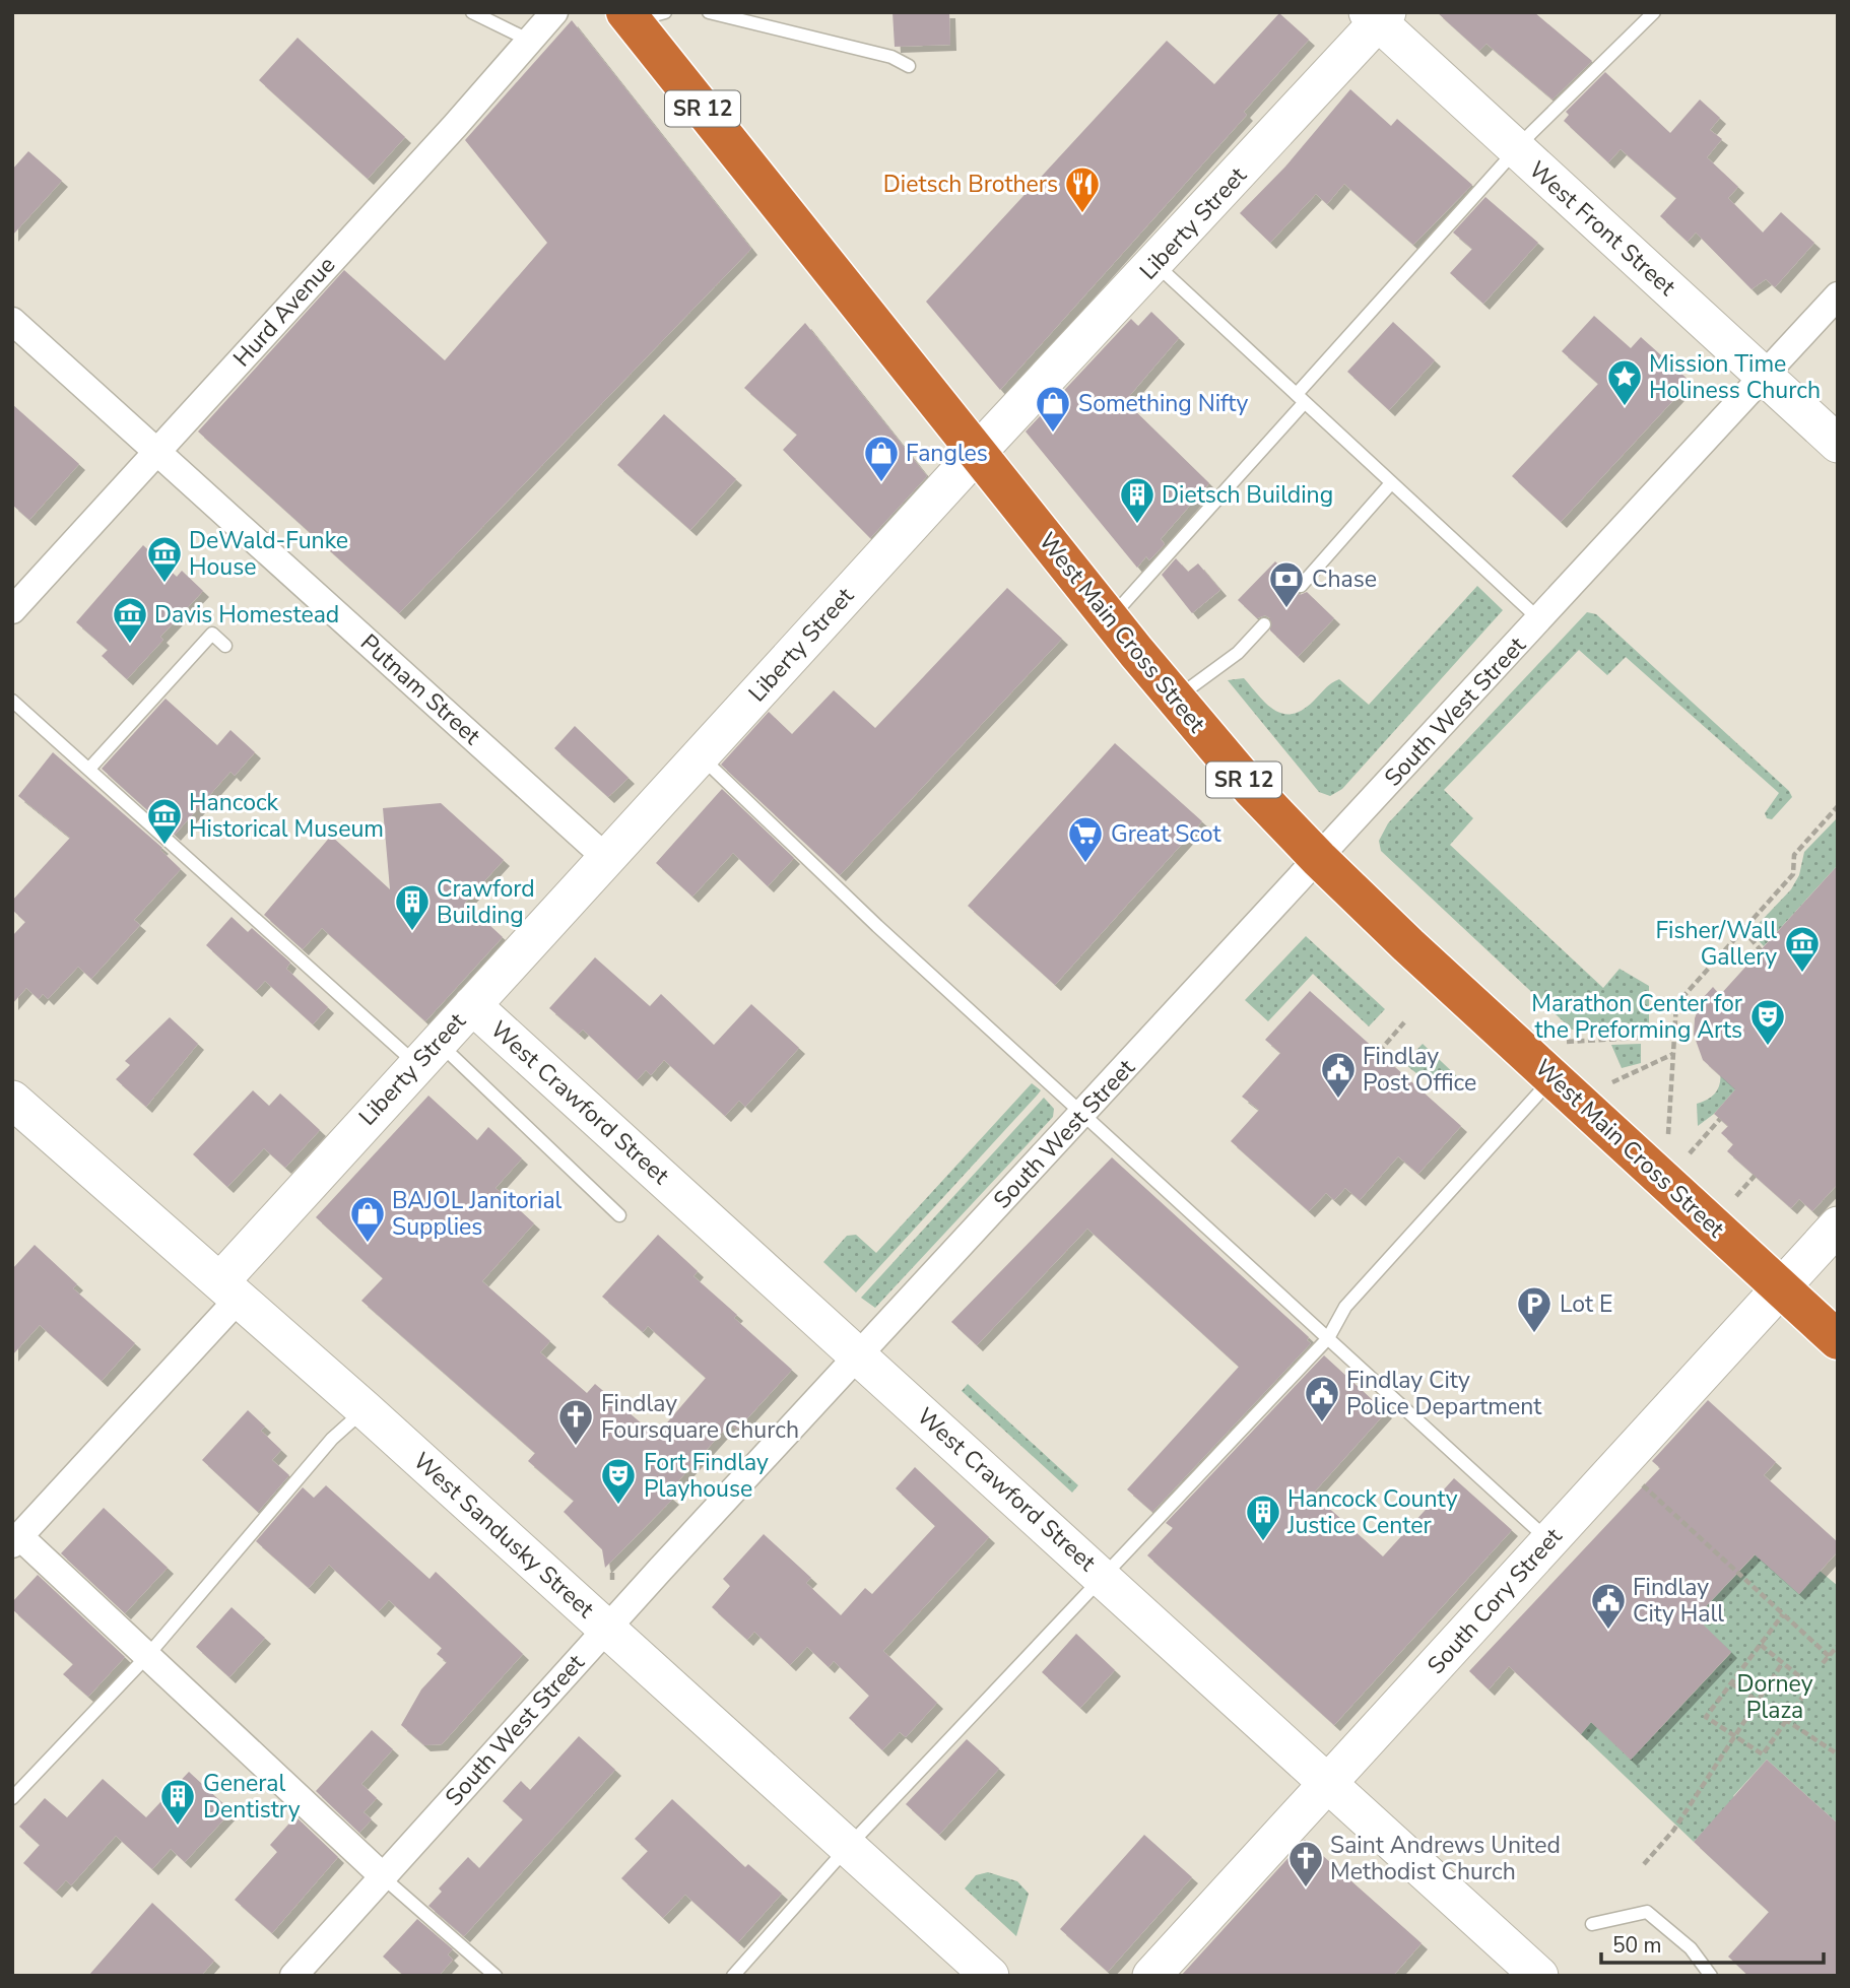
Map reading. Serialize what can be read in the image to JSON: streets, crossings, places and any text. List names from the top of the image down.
{
  "streets": {
    "highway": ["SR 12", "West Main Cross Street"],
    "street": [
      "Liberty Street",
      "West Front Street",
      "Hurd Avenue",
      "Putnam Street",
      "South West Street",
      "West Crawford Street",
      "West Sandusky Street",
      "South Cory Street"
    ]
  },
  "crossings": [
    ["Liberty Street", "West Front Street"],
    ["Liberty Street", "West Main Cross Street"],
    ["Liberty Street", "Putnam Street"],
    ["Liberty Street", "West Crawford Street"],
    ["Liberty Street", "West Sandusky Street"],
    ["West Front Street", "South West Street"],
    ["Hurd Avenue", "Putnam Street"],
    ["West Main Cross Street", "South West Street"],
    ["West Main Cross Street", "South Cory Street"],
    ["South West Street", "West Crawford Street"],
    ["South West Street", "West Sandusky Street"],
    ["West Crawford Street", "South Cory Street"]
  ],
  "parks": ["Dorney Plaza"],
  "places": {
    "restaurant": ["Dietsch Brothers"],
    "place": ["Mission Time Holiness Church"],
    "shop": ["Something Nifty", "Fangles", "BAJOL Janitorial Supplies"],
    "building": [
      "Dietsch Building",
      "Crawford Building",
      "Hancock County Justice Center",
      "General Dentistry"
    ],
    "museum": [
      "DeWald-Funke House",
      "Davis Homestead",
      "Hancock Historical Museum",
      "Fisher/Wall Gallery"
    ],
    "bank": ["Chase"],
    "supermarket": ["Great Scot"],
    "theatre": ["Marathon Center for the Preforming Arts", "Fort Findlay Playhouse"],
    "public building": ["Findlay Post Office", "Findlay City Police Department", "Findlay City Hall"],
    "parking": ["Lot E"],
    "church": ["Findlay Foursquare Church", "Saint Andrews United Methodist Church"]
  },
  "scale_bar": "50 m"
}
